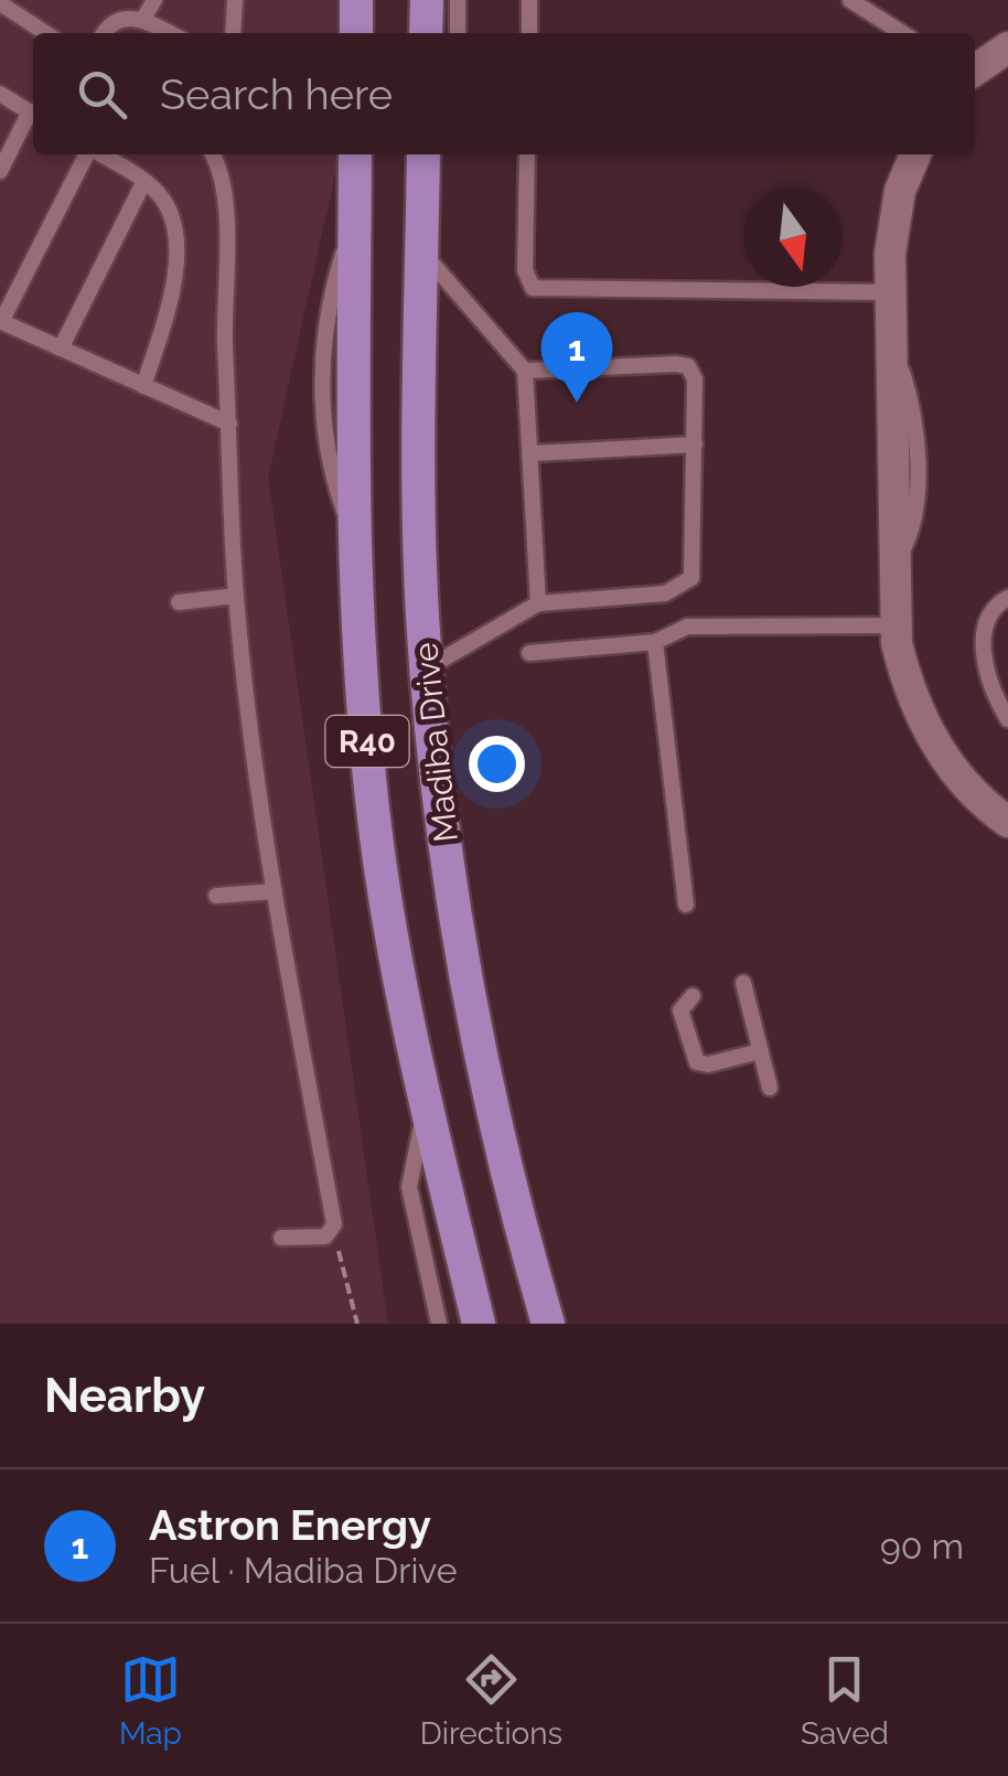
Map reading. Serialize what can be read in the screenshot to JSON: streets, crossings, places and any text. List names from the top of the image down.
{
  "streets": {
    "main road": ["R40", "Madiba Drive"]
  },
  "north": "bottom",
  "page": {
    "search": "Search here",
    "pins": "1",
    "heading": "Nearby",
    "list": [
      {
        "mark": "1",
        "name": "Astron Energy",
        "note": "Fuel · Madiba Drive",
        "value": "90 m"
      }
    ],
    "nav": ["Map", "Directions", "Saved"]
  }
}
